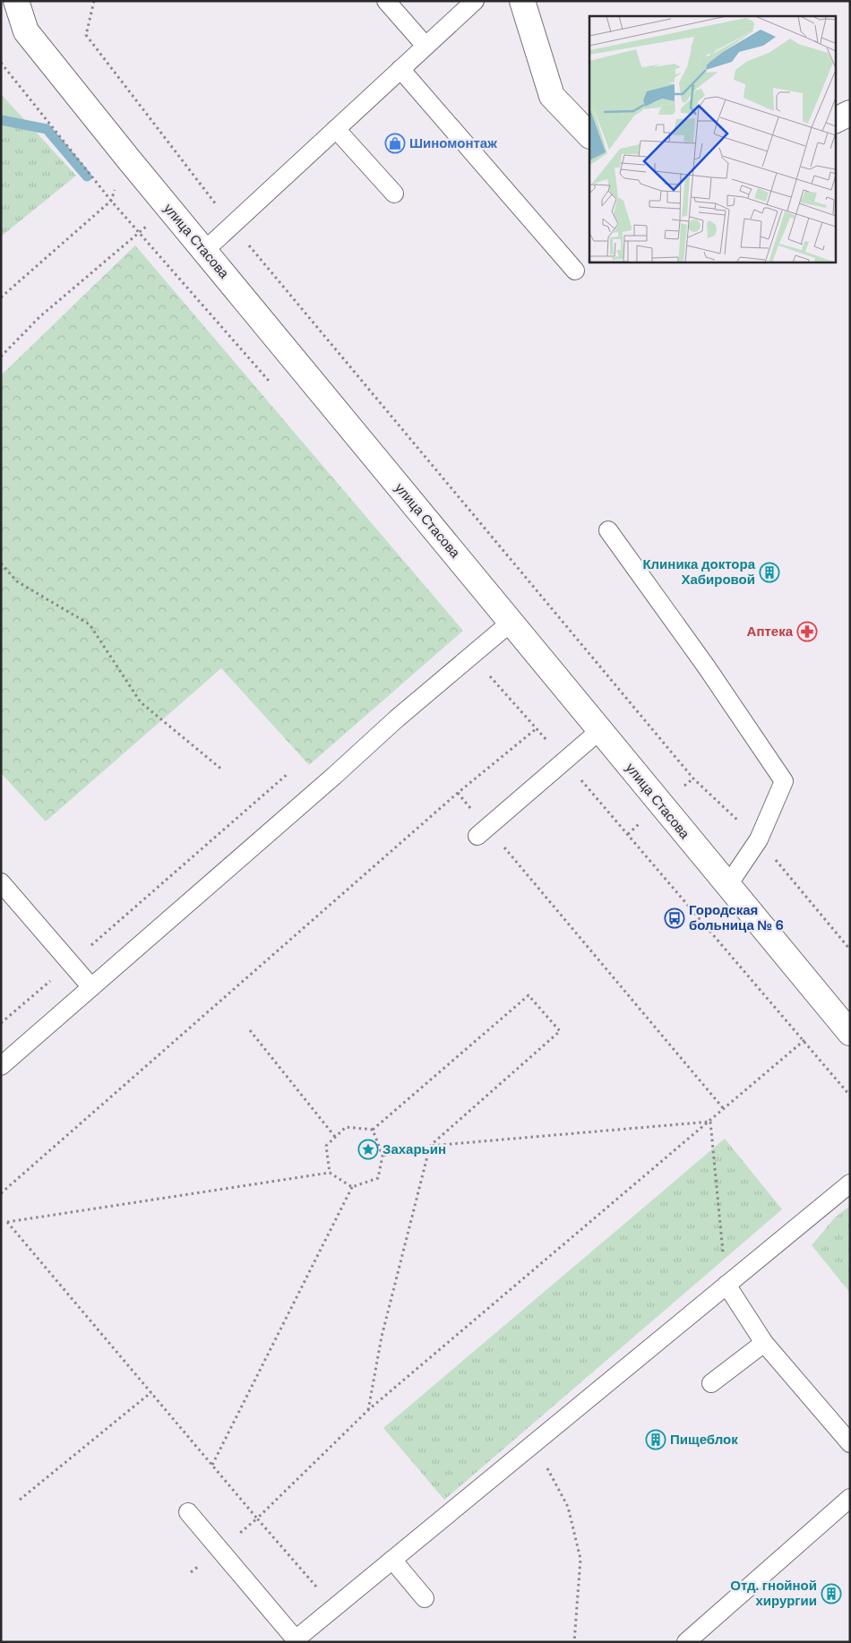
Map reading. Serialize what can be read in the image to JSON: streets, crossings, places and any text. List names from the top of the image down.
{
  "streets": {
    "main road": ["улица Стасова"]
  },
  "places": {
    "shop": ["Шиномонтаж"],
    "building": ["Клиника доктора Хабировой", "Пищеблок", "Отд. гнойной хирургии"],
    "pharmacy": ["Аптека"],
    "bus stop": ["Городская больница № 6"],
    "place": ["Захарьин"]
  }
}
